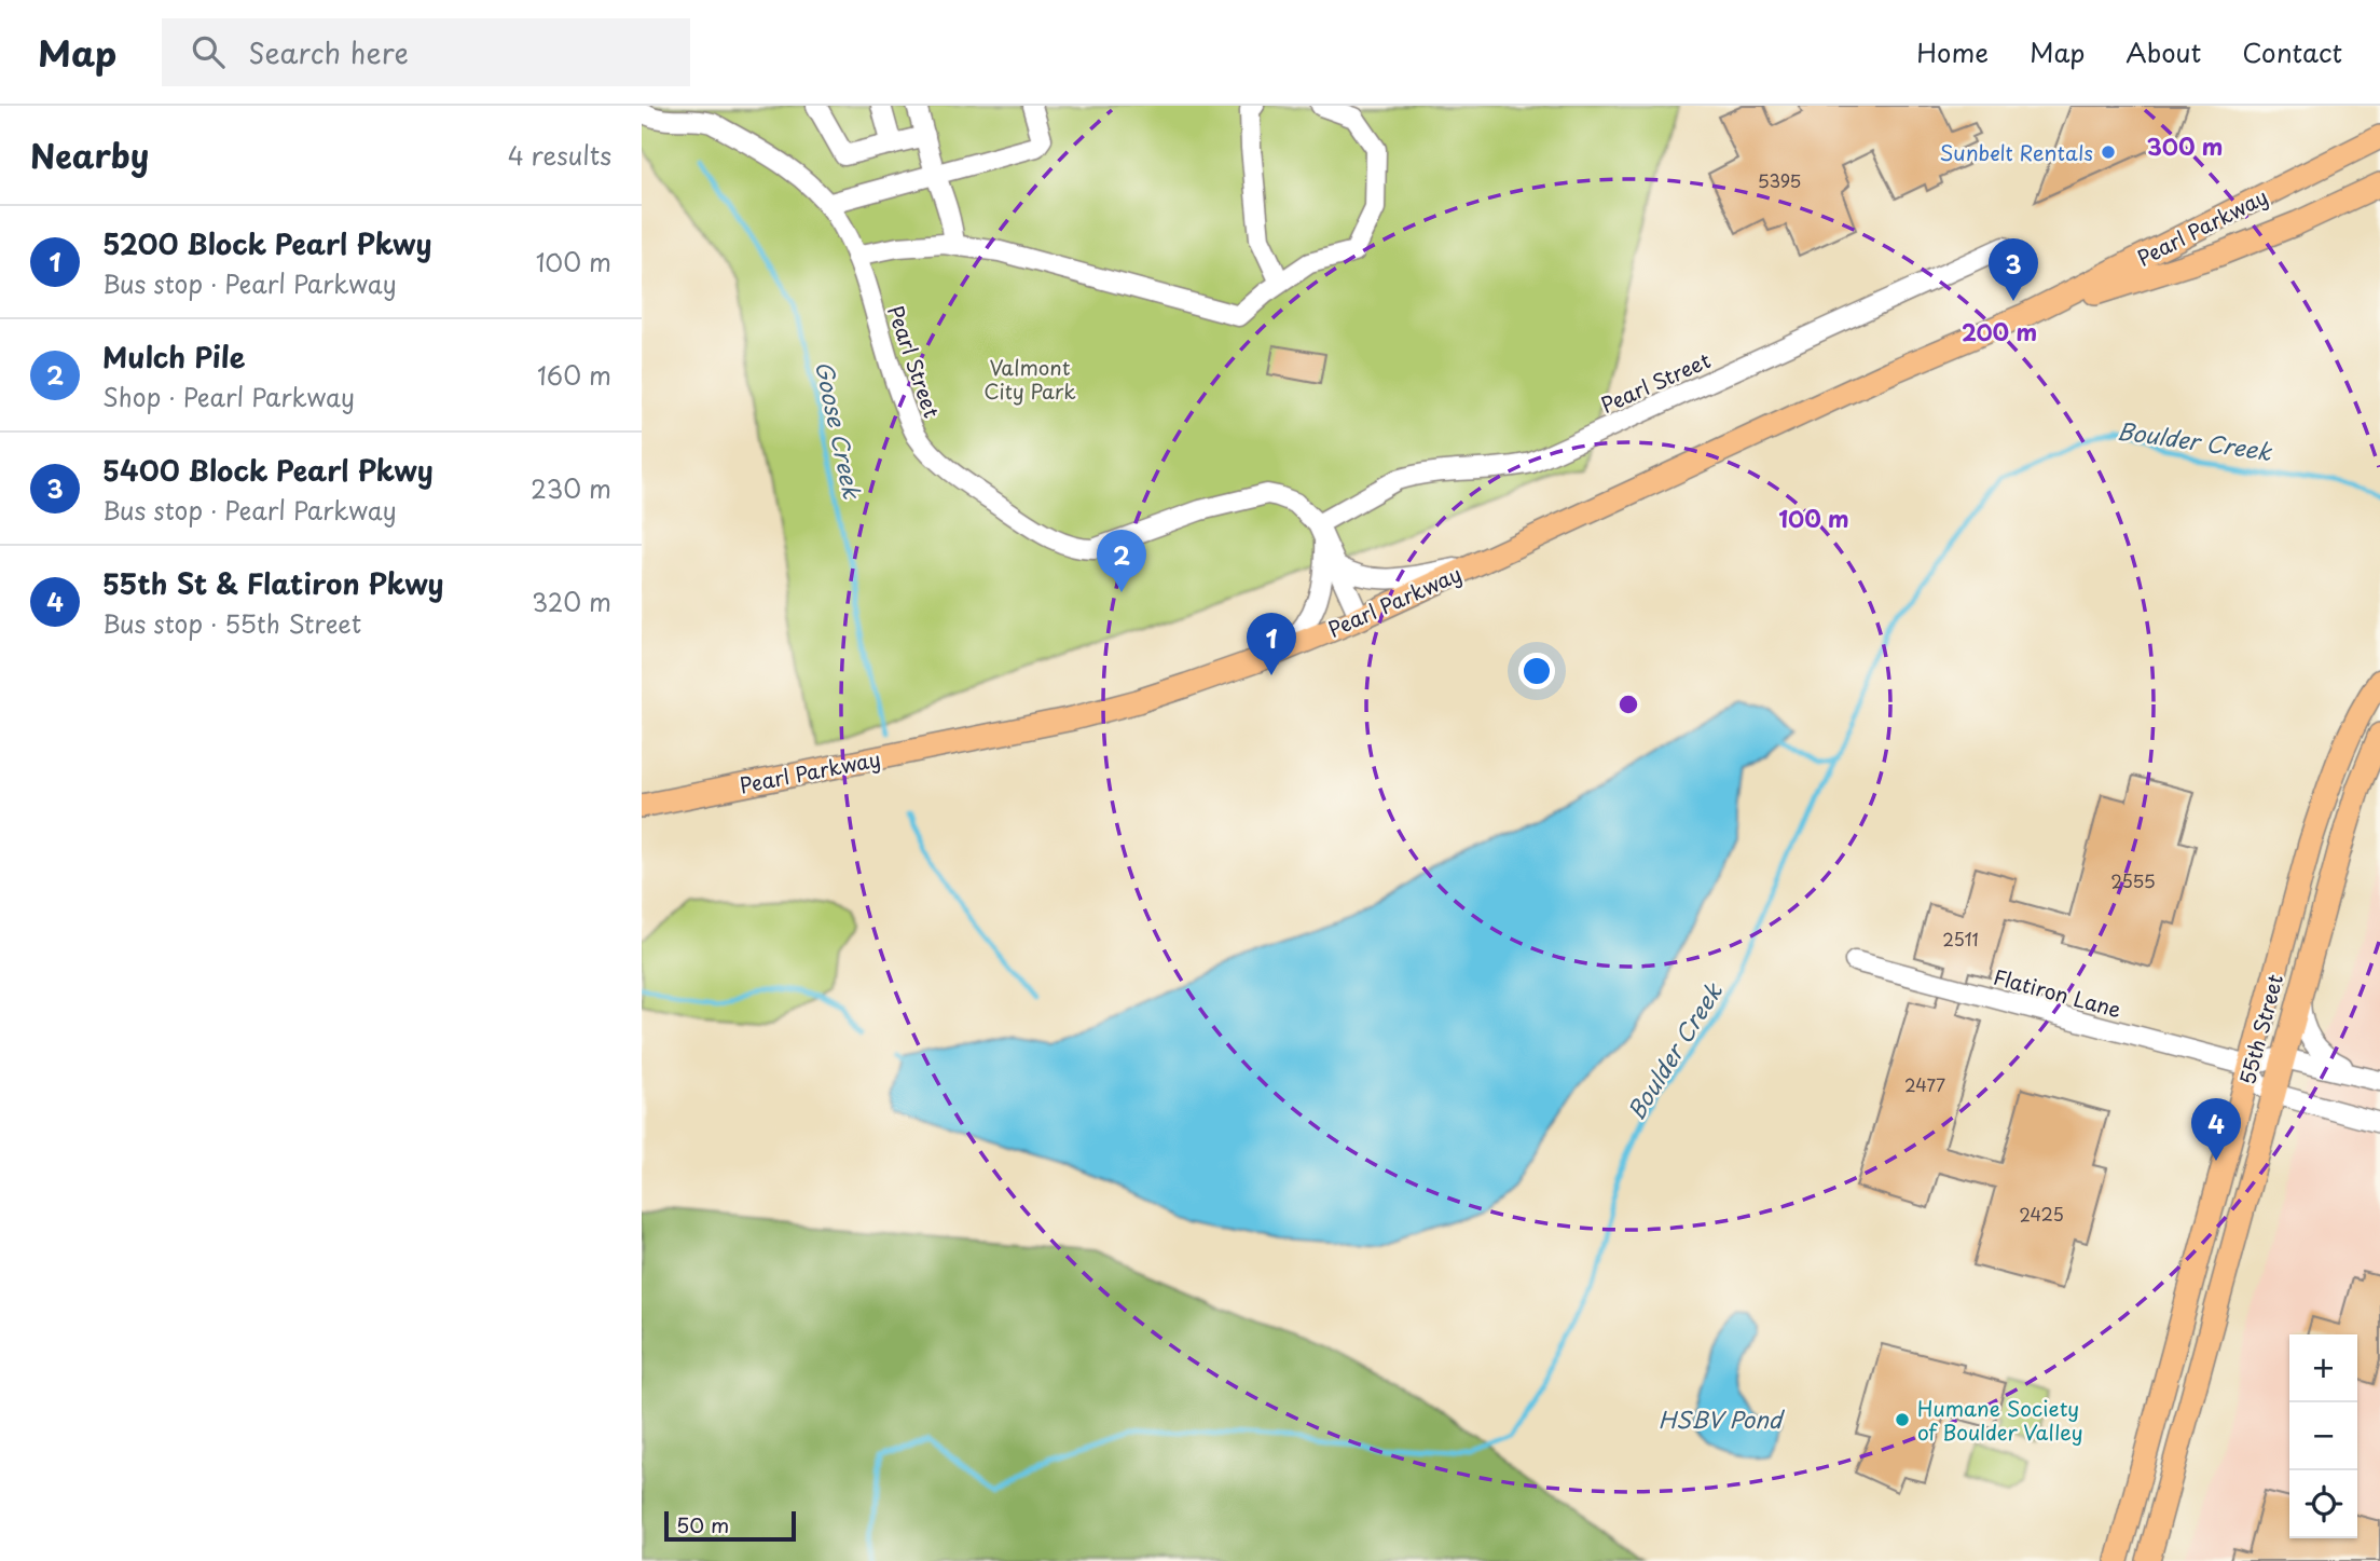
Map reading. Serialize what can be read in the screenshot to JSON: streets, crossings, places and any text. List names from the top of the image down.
{
  "streets": {
    "main road": ["Pearl Parkway", "55th Street"],
    "street": ["Pearl Street", "Flatiron Lane"]
  },
  "crossings": [
    ["Pearl Parkway", "Pearl Street"],
    ["Flatiron Lane", "55th Street"]
  ],
  "water": ["Goose Creek", "Boulder Creek", "HSBV Pond"],
  "parks": ["Valmont City Park"],
  "places": ["Sunbelt Rentals", "Humane Society of Boulder Valley"],
  "house_numbers": [
    "5395",
    "2555",
    "2511",
    "2477",
    "2425"
  ],
  "scale_bar": "50 m",
  "page": {
    "header": "Map",
    "search": "Search here",
    "nav": [
      "Home",
      "Map",
      "About",
      "Contact"
    ],
    "heading": ["Nearby", "4 results"],
    "list": [
      {
        "mark": "1",
        "name": "5200 Block Pearl Pkwy",
        "note": "Bus stop · Pearl Parkway",
        "value": "100 m"
      },
      {
        "mark": "2",
        "name": "Mulch Pile",
        "note": "Shop · Pearl Parkway",
        "value": "160 m"
      },
      {
        "mark": "3",
        "name": "5400 Block Pearl Pkwy",
        "note": "Bus stop · Pearl Parkway",
        "value": "230 m"
      },
      {
        "mark": "4",
        "name": "55th St & Flatiron Pkwy",
        "note": "Bus stop · 55th Street",
        "value": "320 m"
      }
    ],
    "pins": [
      "3",
      "2",
      "1",
      "4"
    ],
    "map_buttons": ["+", "−"],
    "scale": "50 m"
  },
  "rings": ["300 m", "200 m", "100 m"]
}
